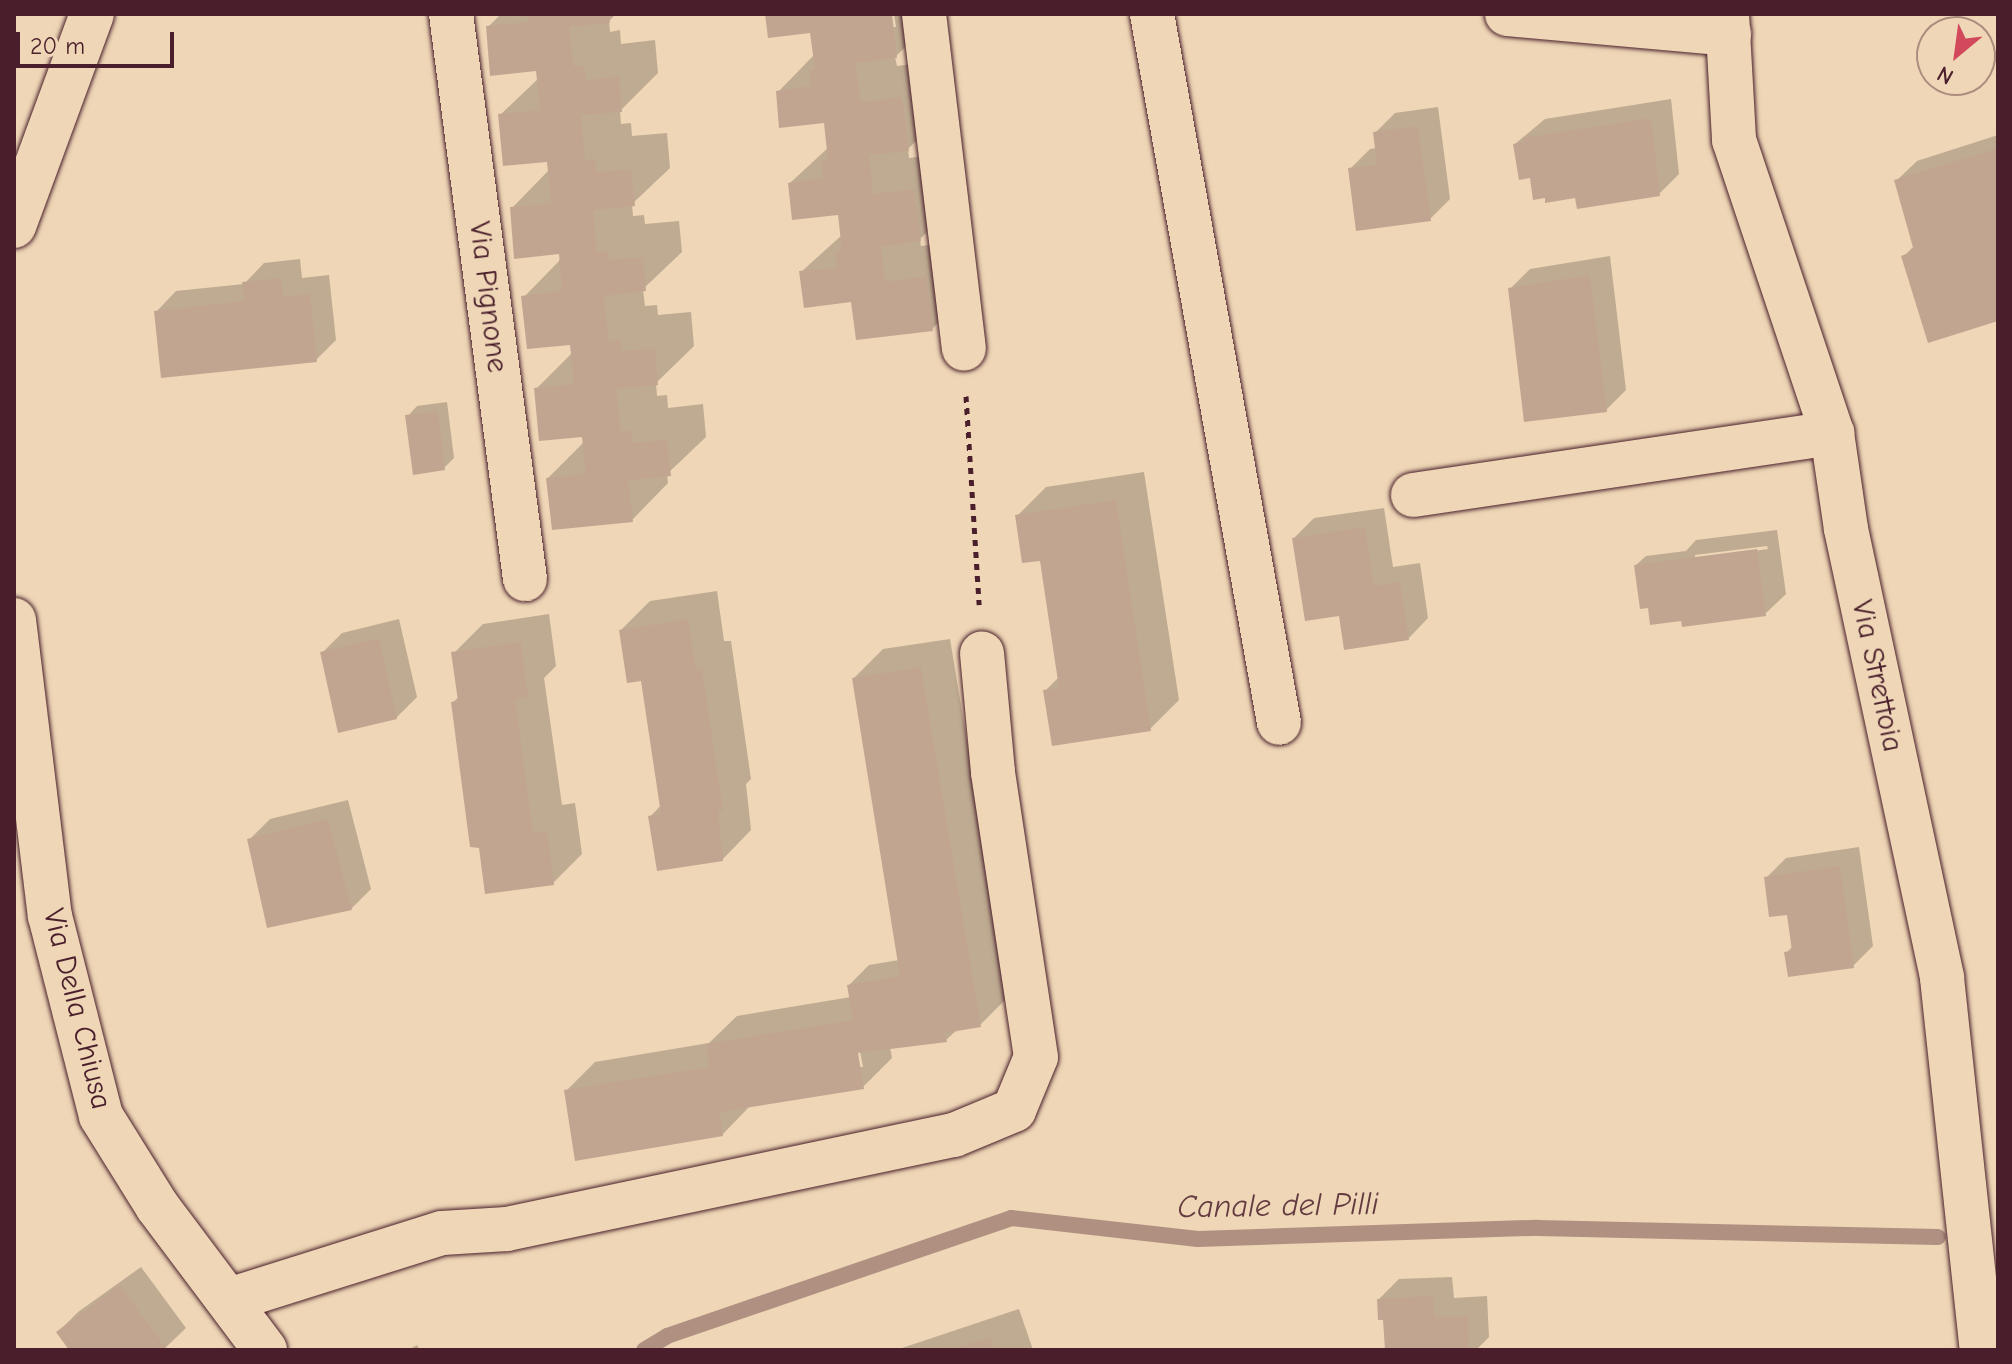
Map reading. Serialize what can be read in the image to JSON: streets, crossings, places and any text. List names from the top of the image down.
{
  "streets": {
    "street": ["Via Pignone", "Via Strettoia", "Via Della Chiusa"]
  },
  "water": ["Canale del Pilli"],
  "scale_bar": "20 m",
  "north": "bottom left"
}
